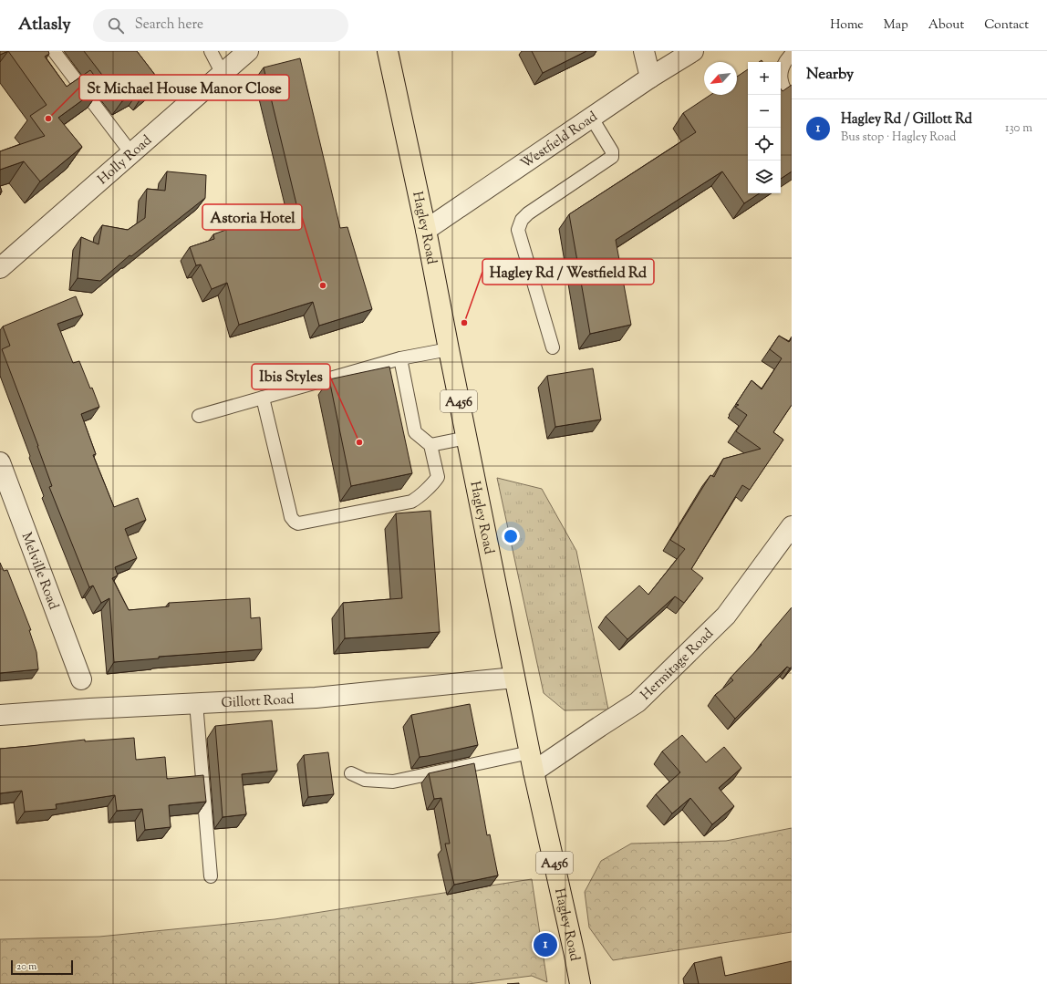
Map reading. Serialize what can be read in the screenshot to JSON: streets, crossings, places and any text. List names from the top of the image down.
{
  "streets": {
    "highway": ["Hagley Road", "A456"],
    "street": [
      "Westfield Road",
      "Holly Road",
      "Melville Road",
      "Hermitage Road",
      "Gillott Road"
    ]
  },
  "crossings": [
    ["Westfield Road", "Hagley Road"],
    ["Hagley Road", "Hermitage Road"],
    ["Hagley Road", "Gillott Road"]
  ],
  "places": [
    "St Michael House Manor Close",
    "Astoria Hotel",
    "Hagley Rd / Westfield Rd",
    "Ibis Styles"
  ],
  "scale_bar": "20 m",
  "north": "bottom left",
  "page": {
    "header": "Atlasly",
    "search": "Search here",
    "nav": [
      "Home",
      "Map",
      "About",
      "Contact"
    ],
    "heading": "Nearby",
    "map_buttons": ["+", "−"],
    "list": [
      {
        "mark": "1",
        "name": "Hagley Rd / Gillott Rd",
        "note": "Bus stop · Hagley Road",
        "value": "130 m"
      }
    ],
    "pins": "1",
    "scale": "20 m"
  }
}
